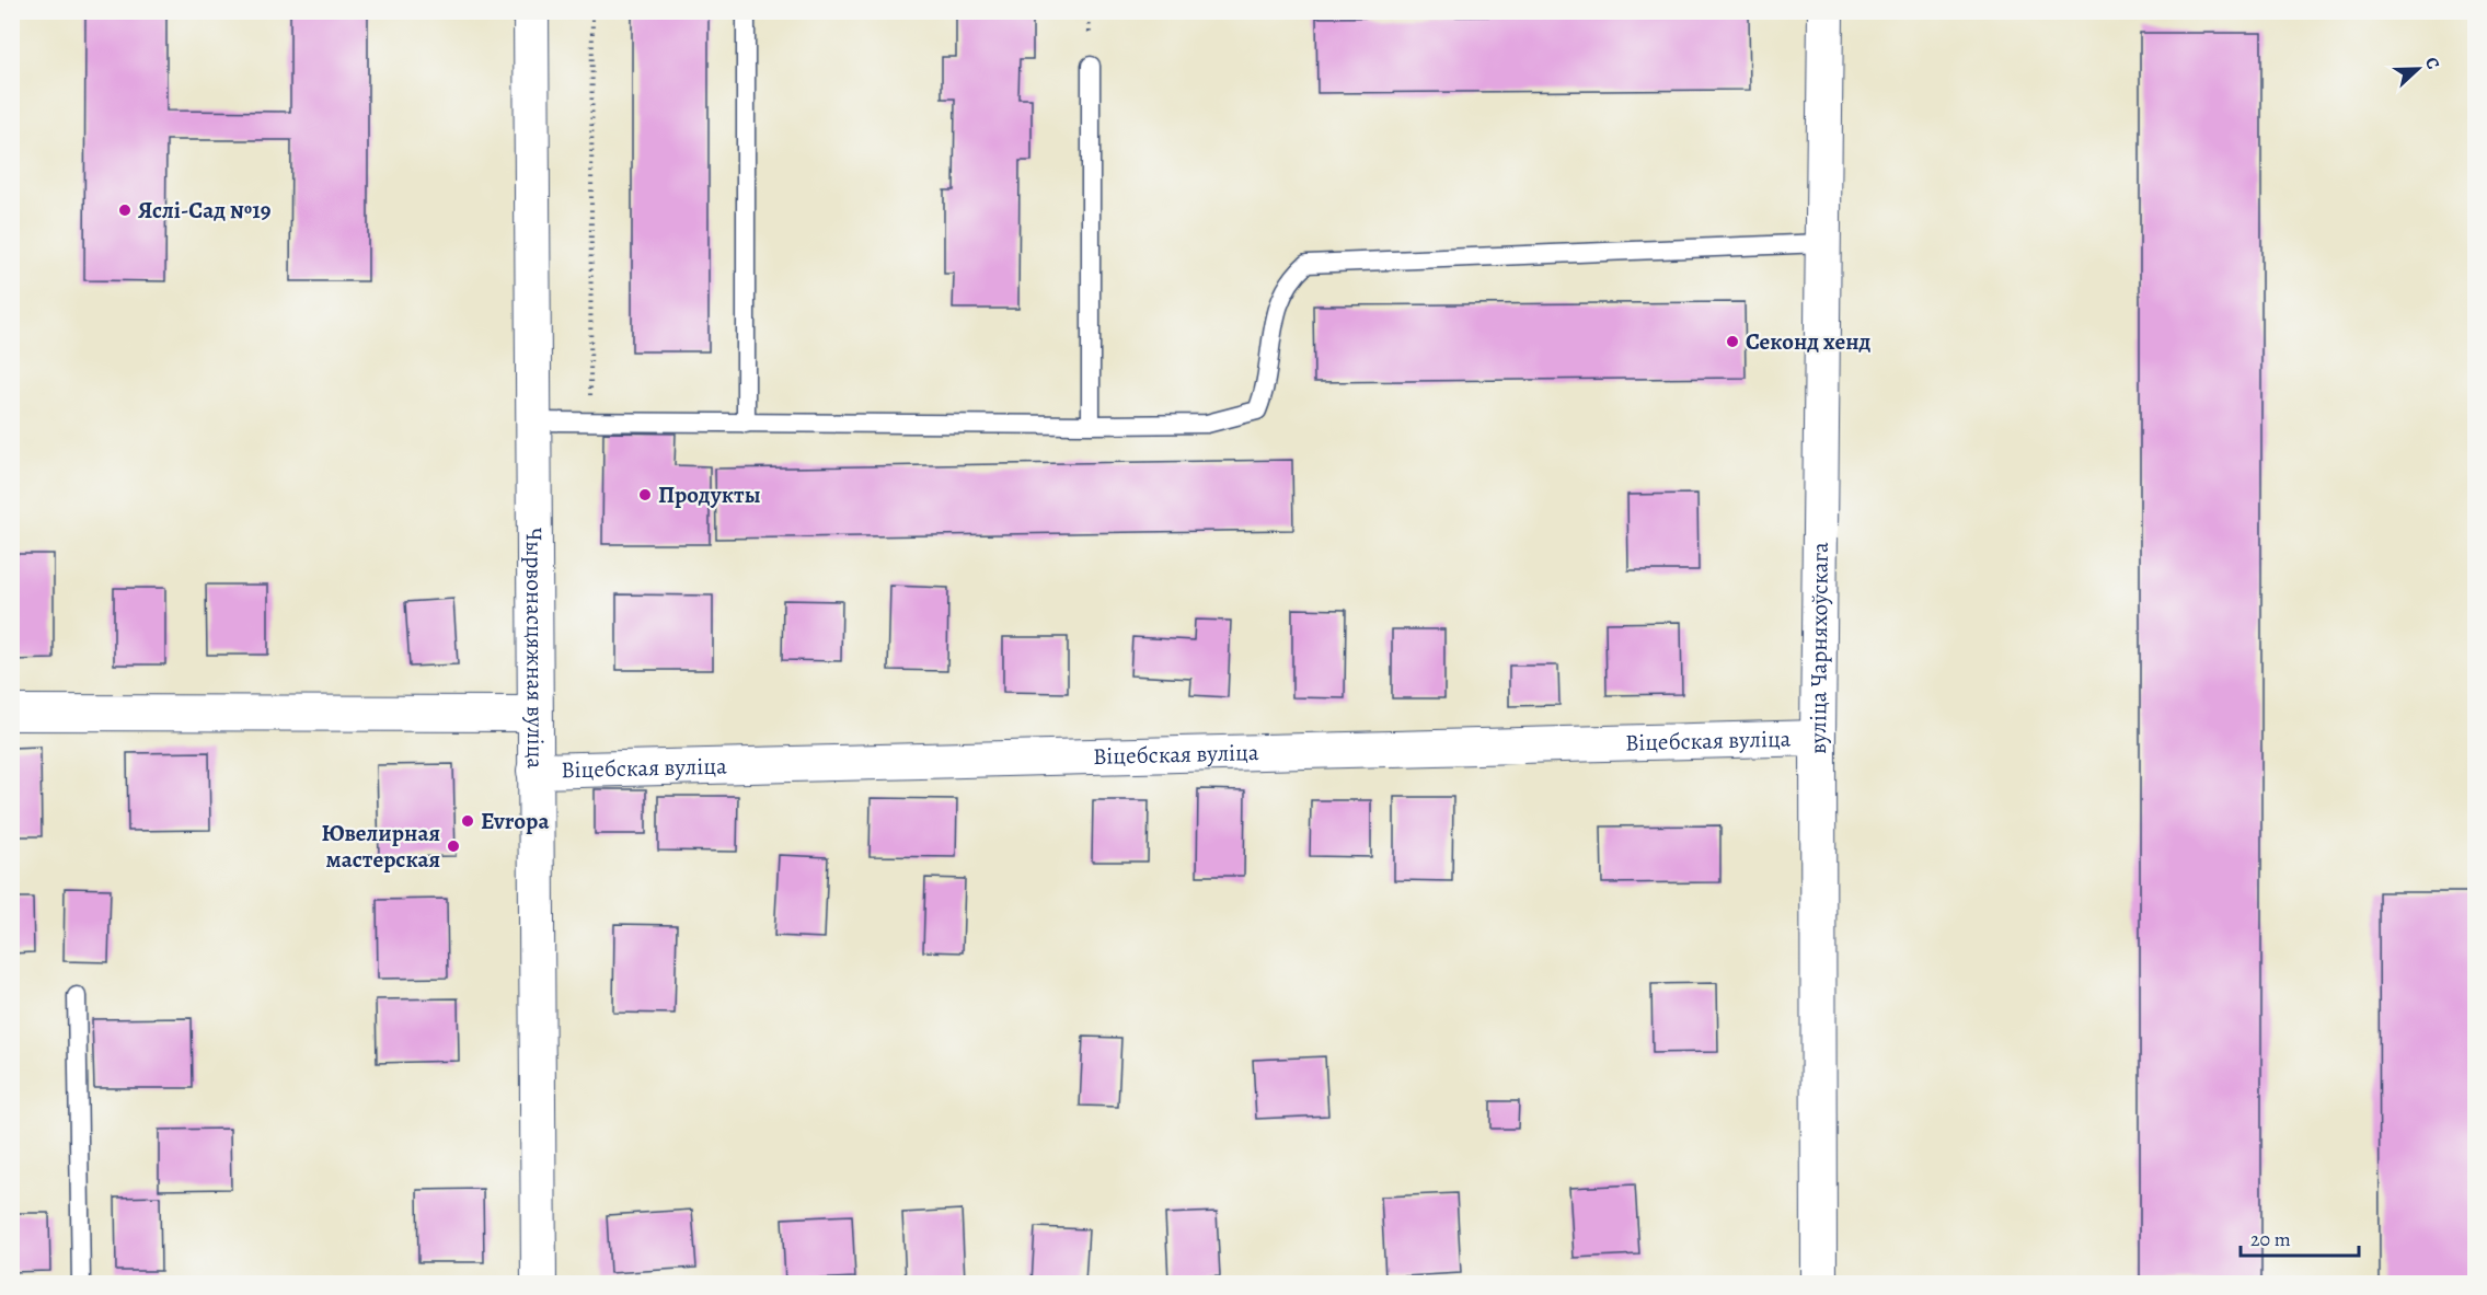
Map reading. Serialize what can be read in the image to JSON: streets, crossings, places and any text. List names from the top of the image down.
{
  "streets": {
    "street": ["вуліца Чарняхоўскага", "Чырвонасцяжная вуліца", "Віцебская вуліца"]
  },
  "crossings": [
    ["вуліца Чарняхоўскага", "Віцебская вуліца"],
    ["Чырвонасцяжная вуліца", "Віцебская вуліца"]
  ],
  "places": [
    "Яслі-Сад №19",
    "Секонд хенд",
    "Продукты",
    "Evropa",
    "Ювелирная мастерская"
  ],
  "scale_bar": "20 m",
  "north": "right"
}
